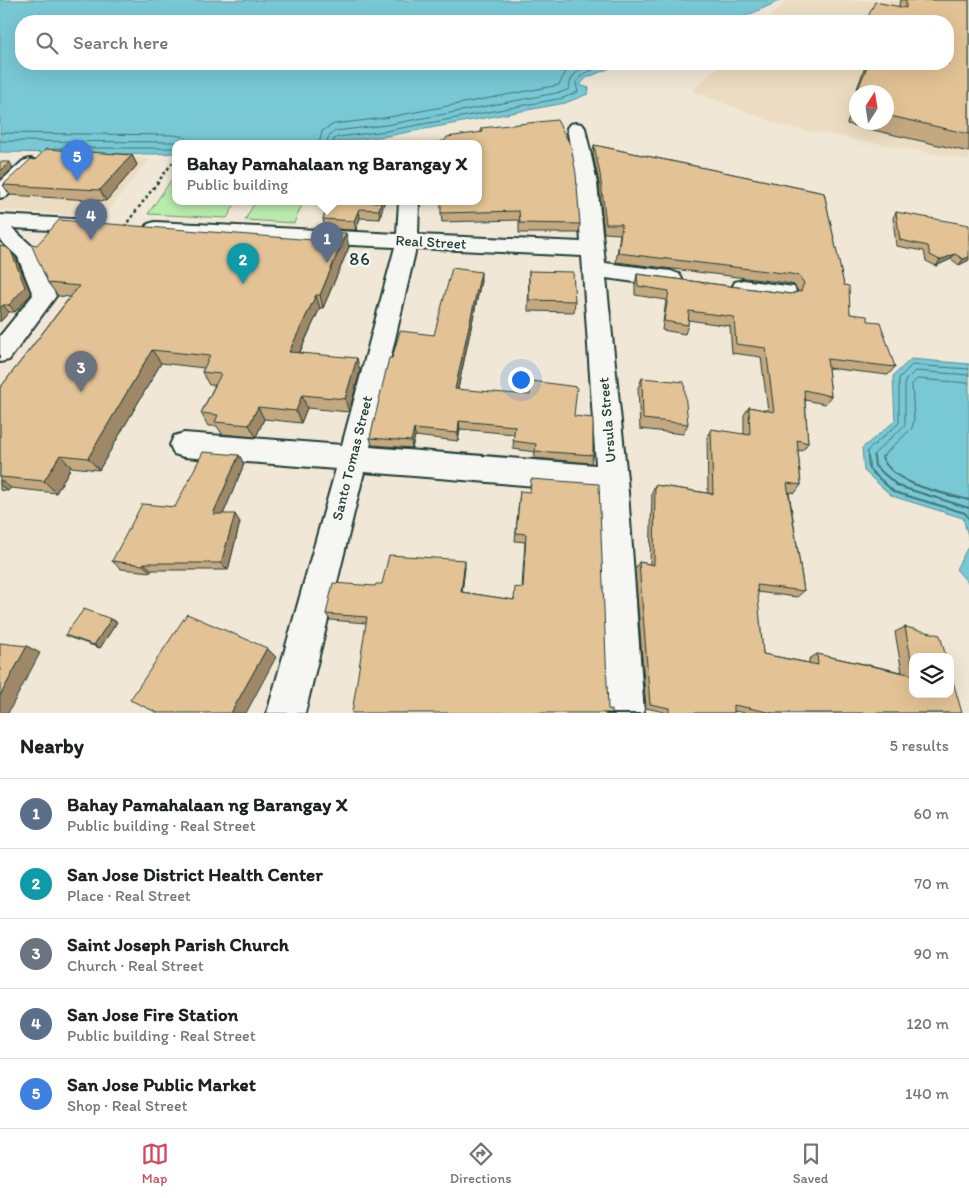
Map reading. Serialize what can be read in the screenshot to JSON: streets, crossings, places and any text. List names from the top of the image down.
{
  "streets": {
    "street": ["Real Street", "Ursula Street", "Santo Tomas Street"]
  },
  "crossings": [
    ["Real Street", "Ursula Street"],
    ["Real Street", "Santo Tomas Street"]
  ],
  "districts": ["86"],
  "north": "top",
  "page": {
    "search": "Search here",
    "popup": ["Bahay Pamahalaan ng Barangay X", "Public building"],
    "pins": [
      "5",
      "4",
      "1",
      "2",
      "3"
    ],
    "heading": ["Nearby", "5 results"],
    "list": [
      {
        "mark": "1",
        "name": "Bahay Pamahalaan ng Barangay X",
        "note": "Public building · Real Street",
        "value": "60 m"
      },
      {
        "mark": "2",
        "name": "San Jose District Health Center",
        "note": "Place · Real Street",
        "value": "70 m"
      },
      {
        "mark": "3",
        "name": "Saint Joseph Parish Church",
        "note": "Church · Real Street",
        "value": "90 m"
      },
      {
        "mark": "4",
        "name": "San Jose Fire Station",
        "note": "Public building · Real Street",
        "value": "120 m"
      },
      {
        "mark": "5",
        "name": "San Jose Public Market",
        "note": "Shop · Real Street",
        "value": "140 m"
      }
    ],
    "nav": ["Map", "Directions", "Saved"]
  }
}
